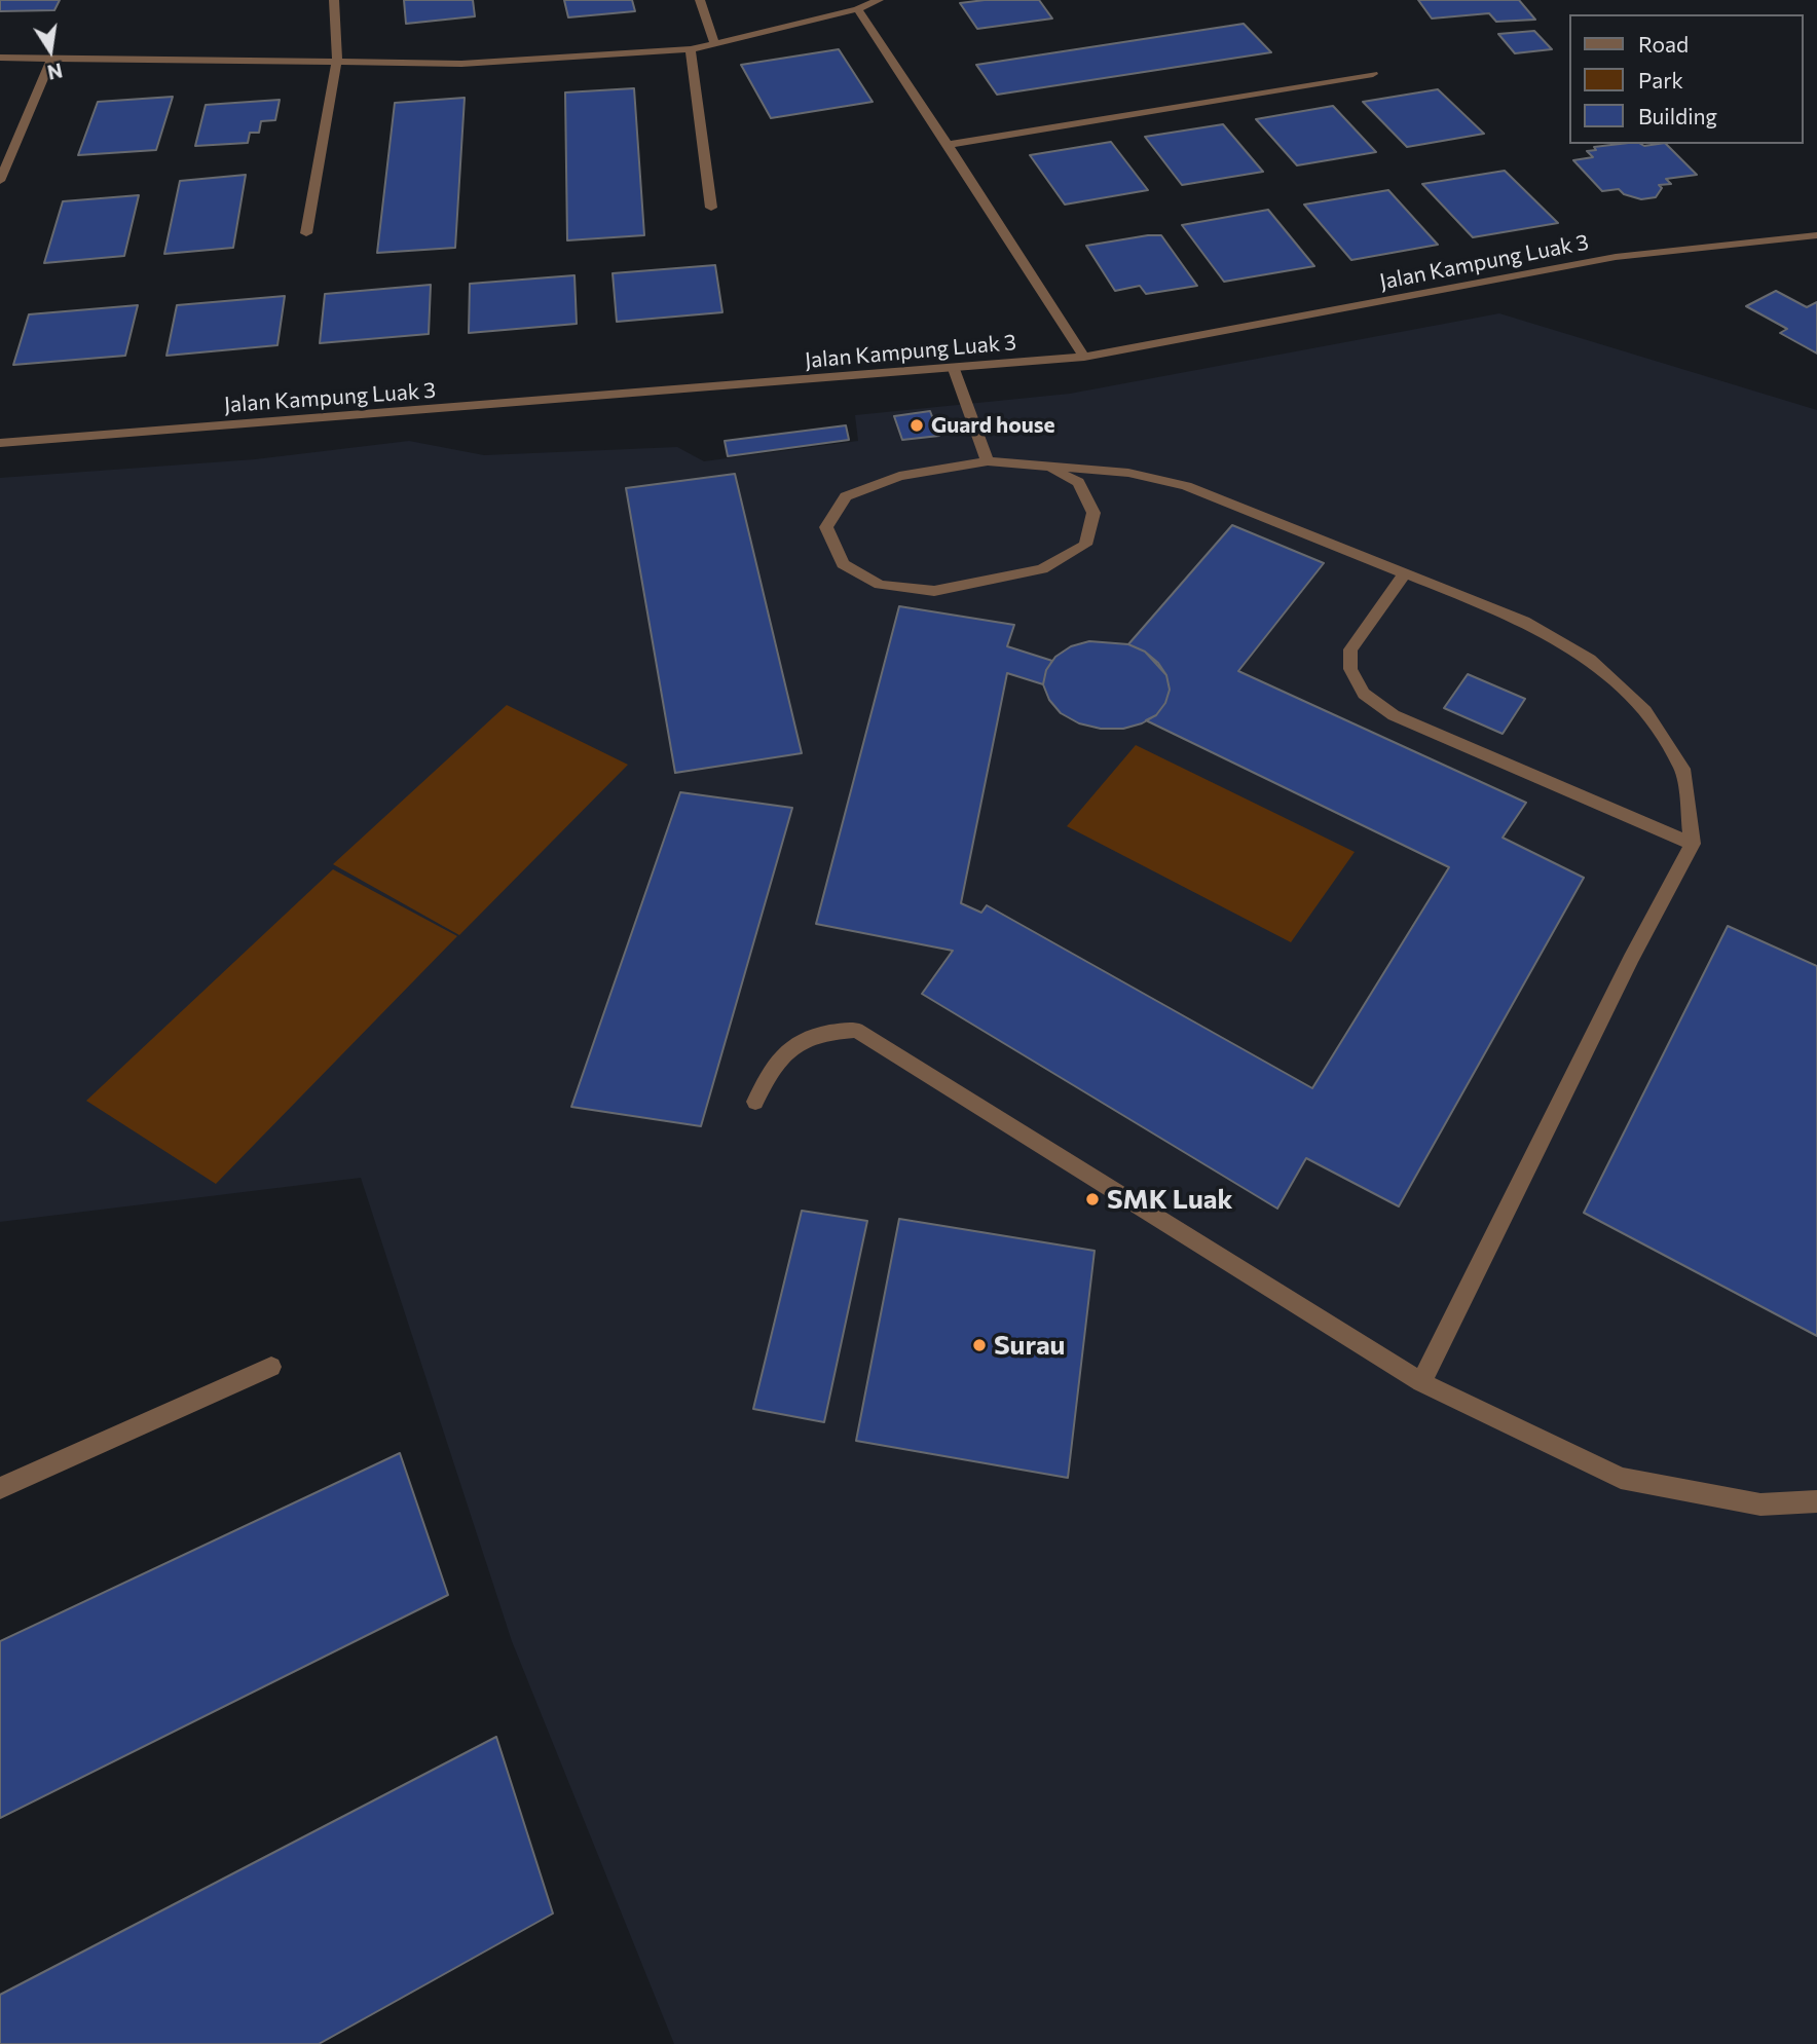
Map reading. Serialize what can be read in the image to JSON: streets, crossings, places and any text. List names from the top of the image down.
{
  "streets": {
    "street": ["Jalan Kampung Luak 3"]
  },
  "places": ["Guard house", "SMK Luak", "Surau"],
  "legend": ["Road", "Park", "Building"],
  "north": "bottom"
}
